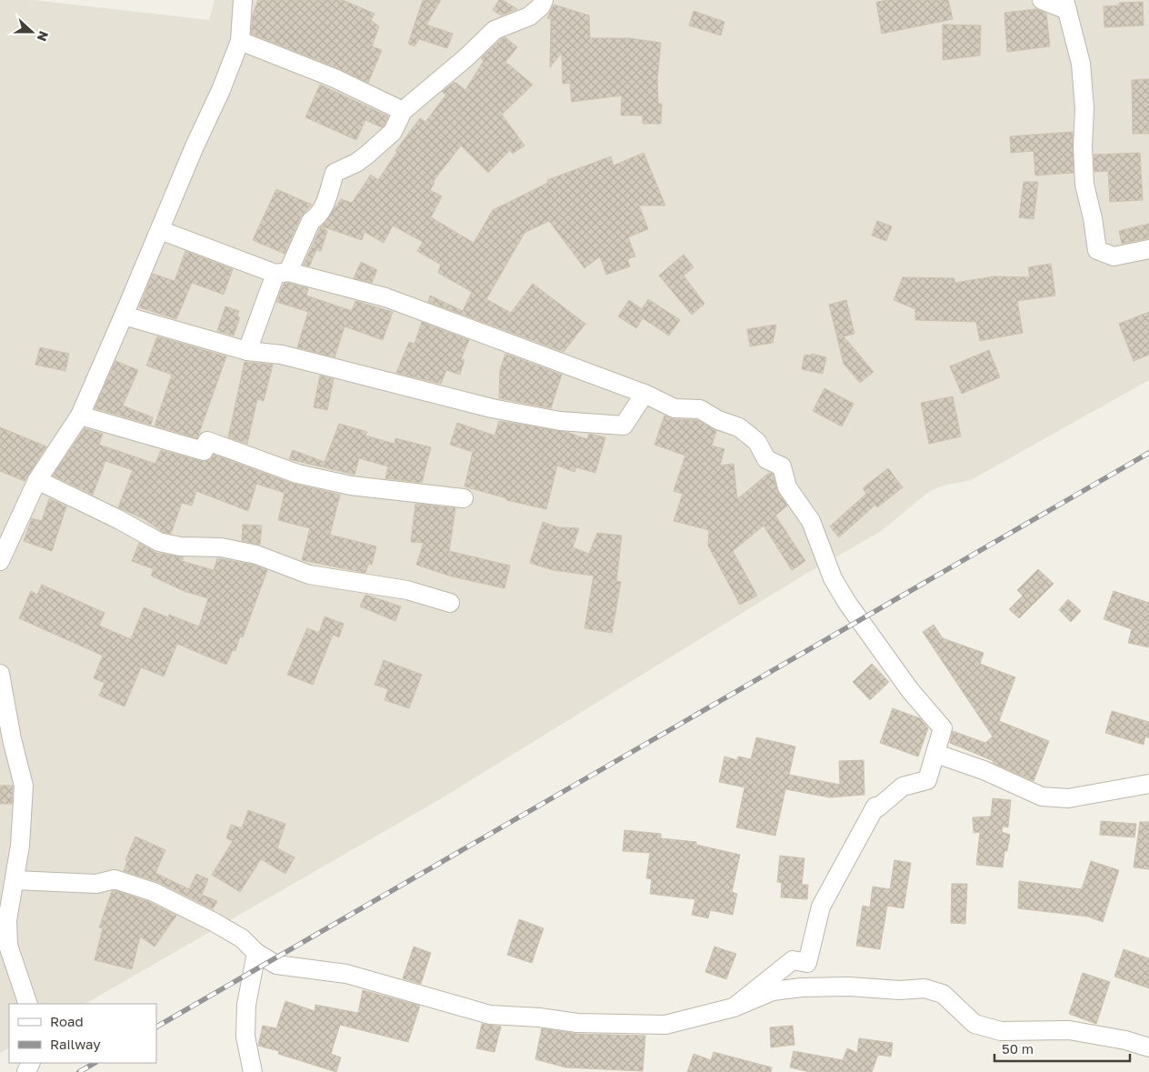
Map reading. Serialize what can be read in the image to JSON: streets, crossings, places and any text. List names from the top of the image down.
{
  "legend": ["Road", "Railway"],
  "scale_bar": "50 m",
  "north": "right"
}
